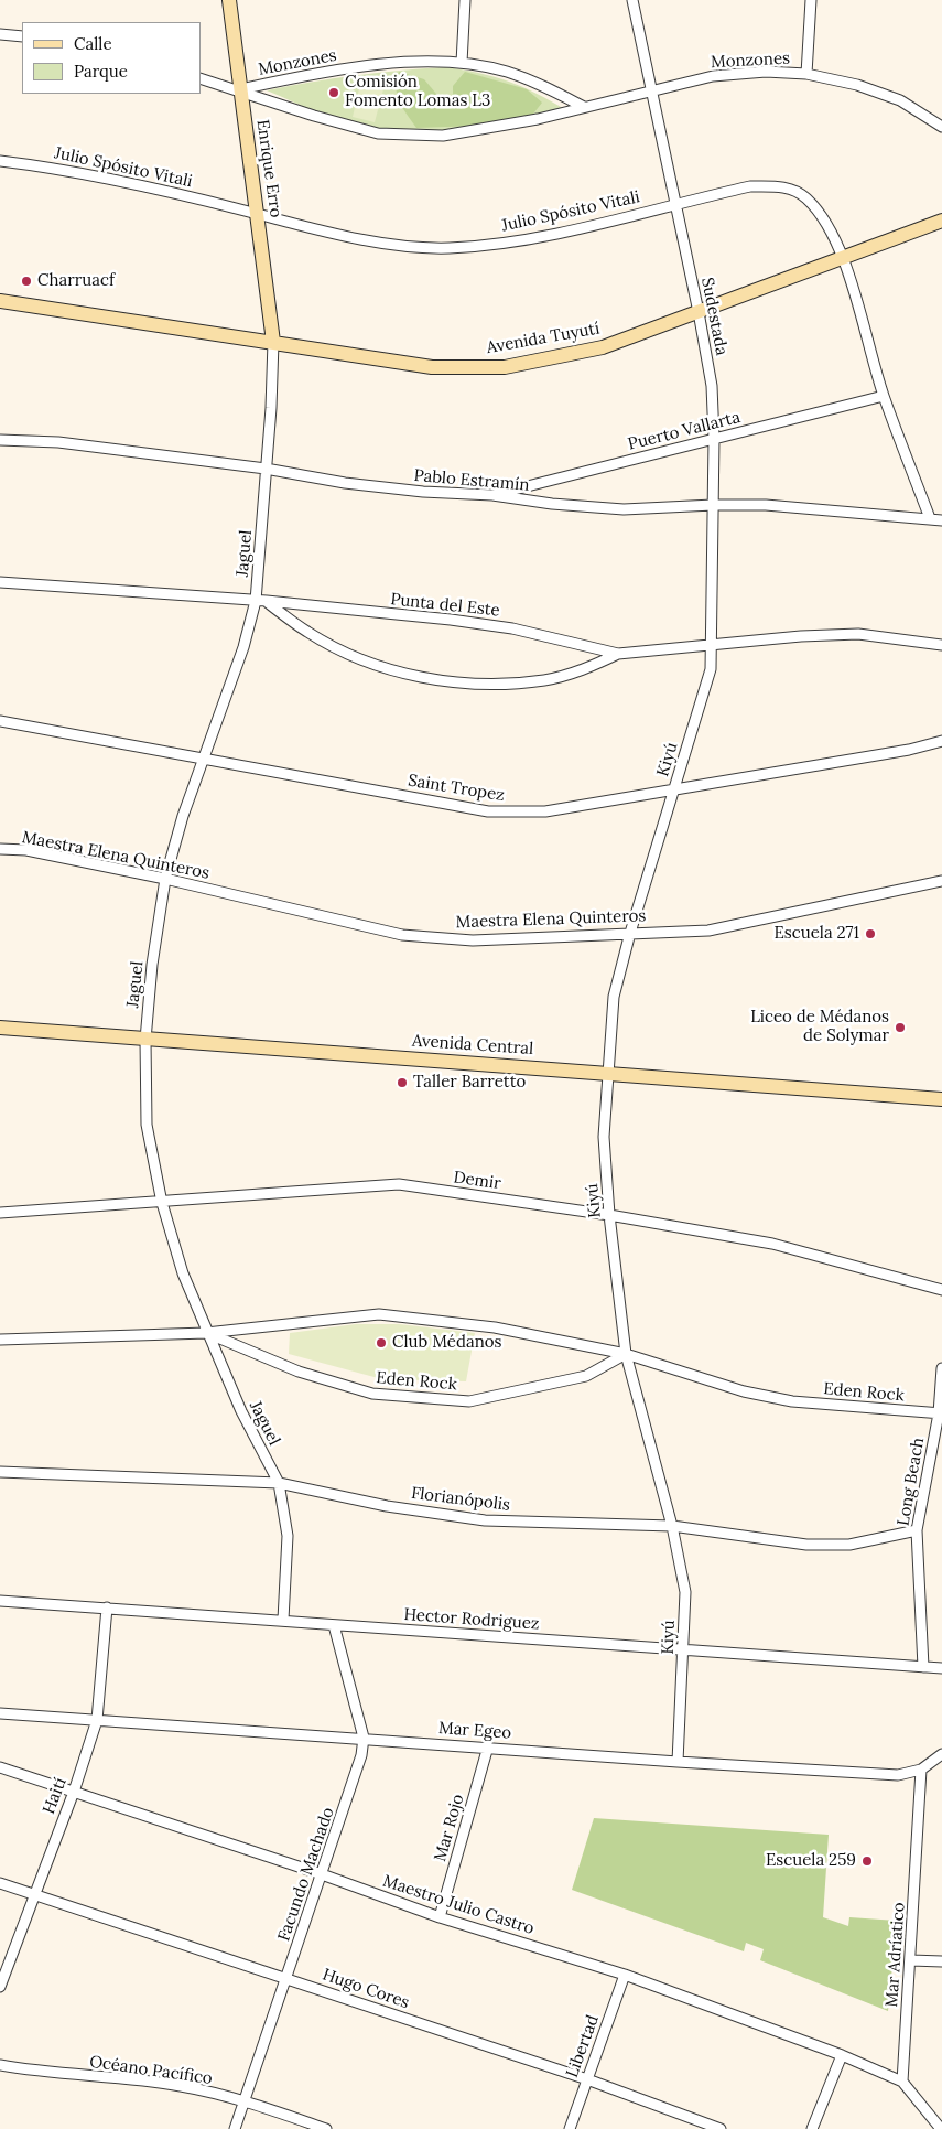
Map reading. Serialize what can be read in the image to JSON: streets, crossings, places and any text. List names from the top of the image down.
{
  "streets": {
    "street": [
      "Monzones",
      "Julio Spósito Vitali",
      "Enrique Erro",
      "Sudestada",
      "Avenida Tuyutí",
      "Puerto Vallarta",
      "Pablo Estramín",
      "Jaguel",
      "Punta del Este",
      "Kiyú",
      "Saint Tropez",
      "Maestra Elena Quinteros",
      "Avenida Central",
      "Demir",
      "Eden Rock",
      "Long Beach",
      "Florianópolis",
      "Hector Rodriguez",
      "Mar Egeo",
      "Haití",
      "Mar Rojo",
      "Facundo Machado",
      "Maestro Julio Castro",
      "Mar Adríatico",
      "Hugo Cores",
      "Libertad",
      "Océano Pacífico"
    ]
  },
  "crossings": [
    ["Monzones", "Enrique Erro"],
    ["Monzones", "Sudestada"],
    ["Julio Spósito Vitali", "Enrique Erro"],
    ["Julio Spósito Vitali", "Sudestada"],
    ["Julio Spósito Vitali", "Avenida Tuyutí"],
    ["Julio Spósito Vitali", "Puerto Vallarta"],
    ["Julio Spósito Vitali", "Pablo Estramín"],
    ["Enrique Erro", "Avenida Tuyutí"],
    ["Enrique Erro", "Jaguel"],
    ["Sudestada", "Avenida Tuyutí"],
    ["Sudestada", "Puerto Vallarta"],
    ["Sudestada", "Pablo Estramín"],
    ["Sudestada", "Punta del Este"],
    ["Sudestada", "Kiyú"],
    ["Avenida Tuyutí", "Jaguel"],
    ["Puerto Vallarta", "Pablo Estramín"],
    ["Pablo Estramín", "Jaguel"],
    ["Jaguel", "Punta del Este"],
    ["Jaguel", "Saint Tropez"],
    ["Jaguel", "Maestra Elena Quinteros"],
    ["Jaguel", "Avenida Central"],
    ["Jaguel", "Demir"],
    ["Jaguel", "Eden Rock"],
    ["Jaguel", "Florianópolis"],
    ["Jaguel", "Hector Rodriguez"],
    ["Punta del Este", "Kiyú"],
    ["Kiyú", "Saint Tropez"],
    ["Kiyú", "Maestra Elena Quinteros"],
    ["Kiyú", "Avenida Central"],
    ["Kiyú", "Demir"],
    ["Kiyú", "Eden Rock"],
    ["Kiyú", "Florianópolis"],
    ["Kiyú", "Hector Rodriguez"],
    ["Kiyú", "Mar Egeo"],
    ["Eden Rock", "Long Beach"],
    ["Long Beach", "Florianópolis"],
    ["Long Beach", "Hector Rodriguez"],
    ["Hector Rodriguez", "Haití"],
    ["Hector Rodriguez", "Facundo Machado"],
    ["Mar Egeo", "Haití"],
    ["Mar Egeo", "Mar Rojo"],
    ["Mar Egeo", "Facundo Machado"],
    ["Mar Egeo", "Mar Adríatico"],
    ["Haití", "Maestro Julio Castro"],
    ["Haití", "Hugo Cores"],
    ["Mar Rojo", "Maestro Julio Castro"],
    ["Facundo Machado", "Maestro Julio Castro"],
    ["Facundo Machado", "Hugo Cores"],
    ["Facundo Machado", "Océano Pacífico"],
    ["Maestro Julio Castro", "Mar Adríatico"],
    ["Maestro Julio Castro", "Libertad"],
    ["Hugo Cores", "Libertad"]
  ],
  "places": [
    "Comisión Fomento Lomas L3",
    "Charruacf",
    "Escuela 271",
    "Liceo de Médanos de Solymar",
    "Taller Barretto",
    "Club Médanos",
    "Escuela 259"
  ],
  "legend": ["Calle", "Parque"]
}
